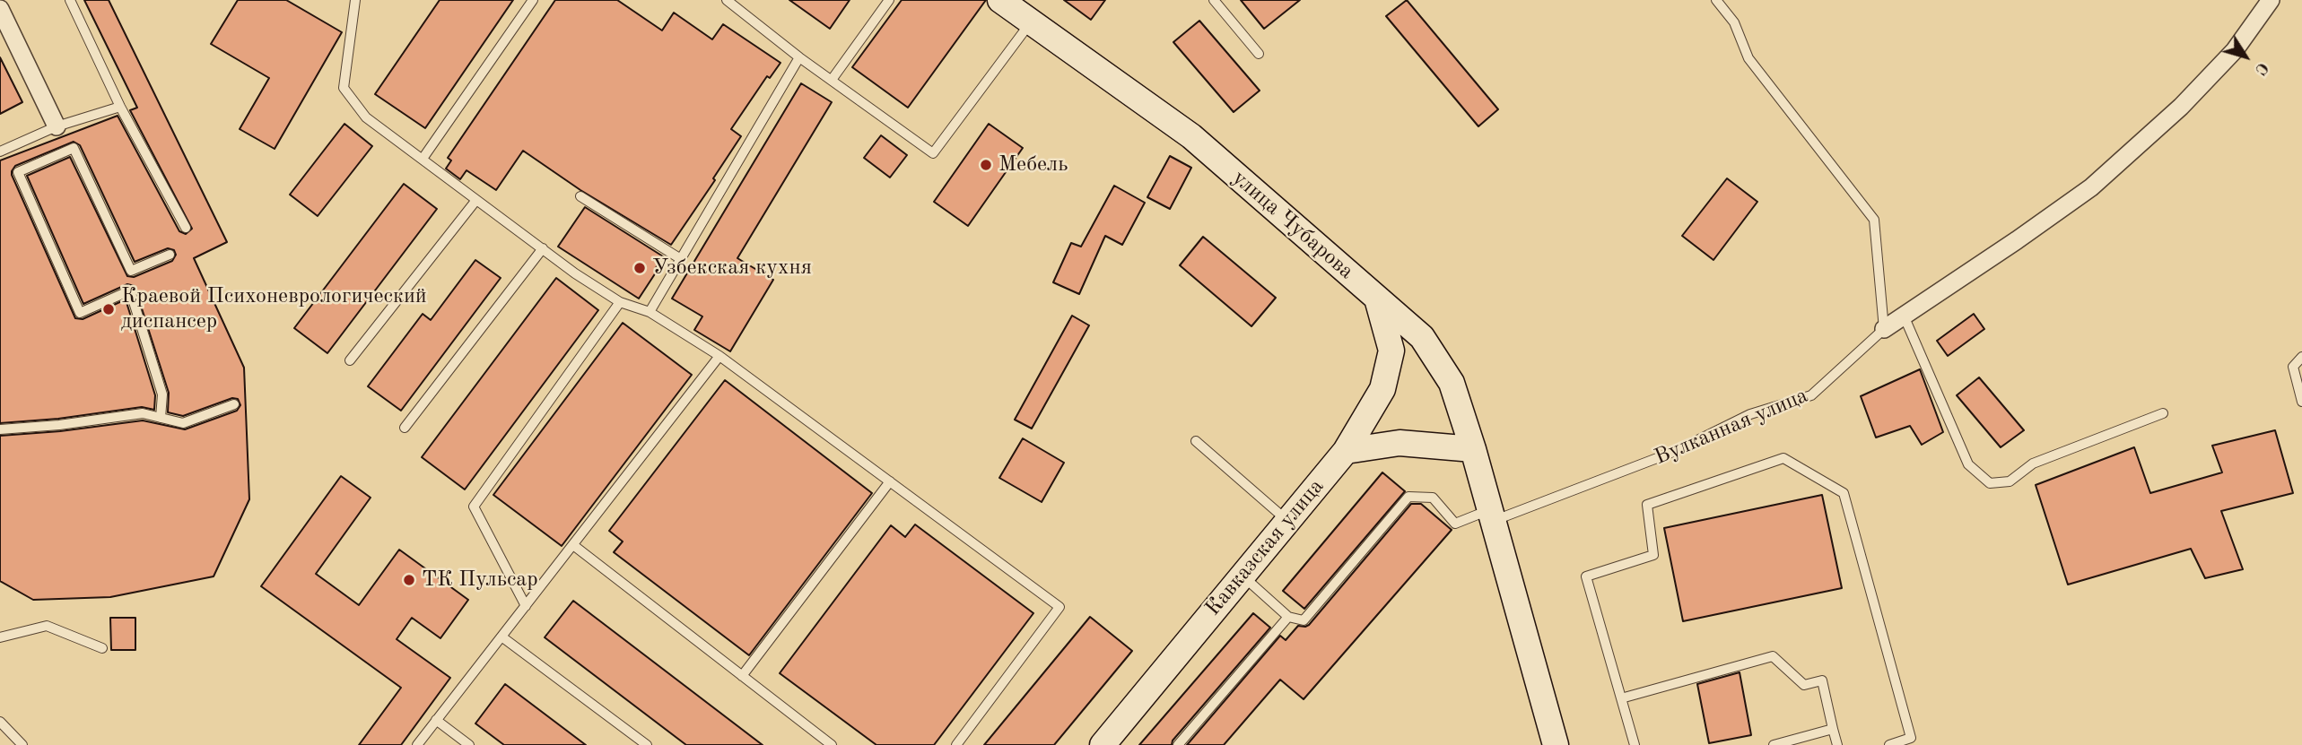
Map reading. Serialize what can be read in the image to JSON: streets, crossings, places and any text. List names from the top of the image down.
{
  "streets": {
    "street": ["улица Чубарова", "Кавказская улица"],
    "lane": ["Вулканная улица"]
  },
  "crossings": [
    ["улица Чубарова", "Вулканная улица"],
    ["улица Чубарова", "Кавказская улица"]
  ],
  "places": [
    "Мебель",
    "Узбекская кухня",
    "Краевой Психоневрологический диспансер",
    "ТК Пульсар"
  ],
  "north": "bottom right"
}
